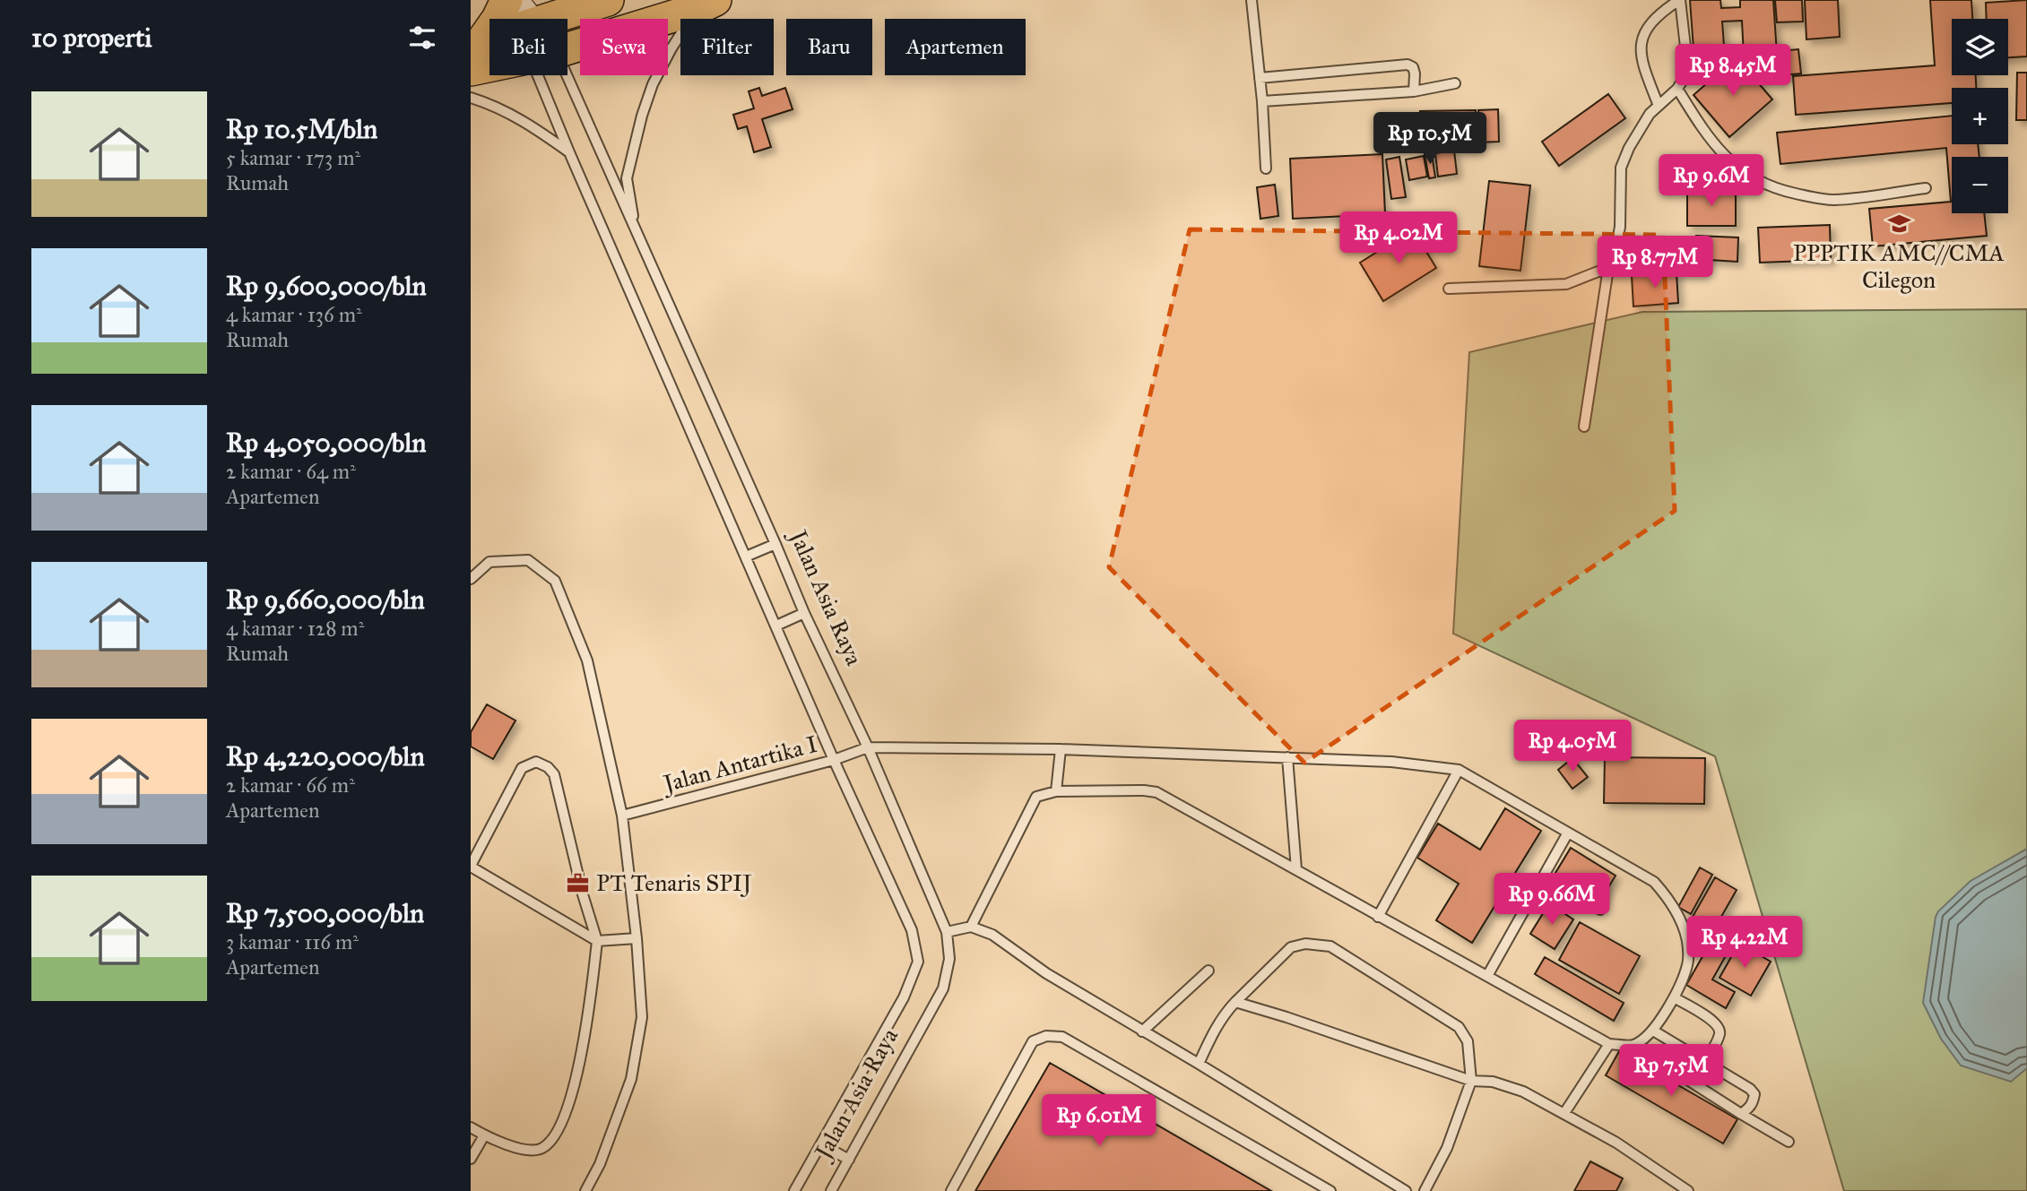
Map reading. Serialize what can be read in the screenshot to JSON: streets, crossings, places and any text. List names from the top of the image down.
{
  "streets": {
    "lane": ["Jalan Asia Raya", "Jalan Antartika I"]
  },
  "crossings": [
    ["Jalan Asia Raya", "Jalan Antartika I"]
  ],
  "places": {
    "school or university": ["PPPTIK AMC//CMA Cilegon"],
    "office": ["PT Tenaris SPIJ"]
  },
  "page": {
    "heading": "10 properti",
    "map_buttons": ["+", "−"],
    "chip": [
      "Beli",
      "Sewa",
      "Filter",
      "Baru",
      "Apartemen"
    ],
    "price": [
      "Rp 8.45M",
      "Rp 10.5M",
      "Rp 9.6M",
      "Rp 4.02M",
      "Rp 8.77M",
      "Rp 4.05M",
      "Rp 9.66M",
      "Rp 4.22M",
      "Rp 7.5M",
      "Rp 6.01M"
    ],
    "list": [
      {
        "name": "Rp 10.5M/bln",
        "note": "5 kamar · 173 m² · Rumah"
      },
      {
        "name": "Rp 9,600,000/bln",
        "note": "4 kamar · 136 m² · Rumah"
      },
      {
        "name": "Rp 4,050,000/bln",
        "note": "2 kamar · 64 m² · Apartemen"
      },
      {
        "name": "Rp 9,660,000/bln",
        "note": "4 kamar · 128 m² · Rumah"
      },
      {
        "name": "Rp 4,220,000/bln",
        "note": "2 kamar · 66 m² · Apartemen"
      },
      {
        "name": "Rp 7,500,000/bln",
        "note": "3 kamar · 116 m² · Apartemen"
      }
    ]
  }
}
